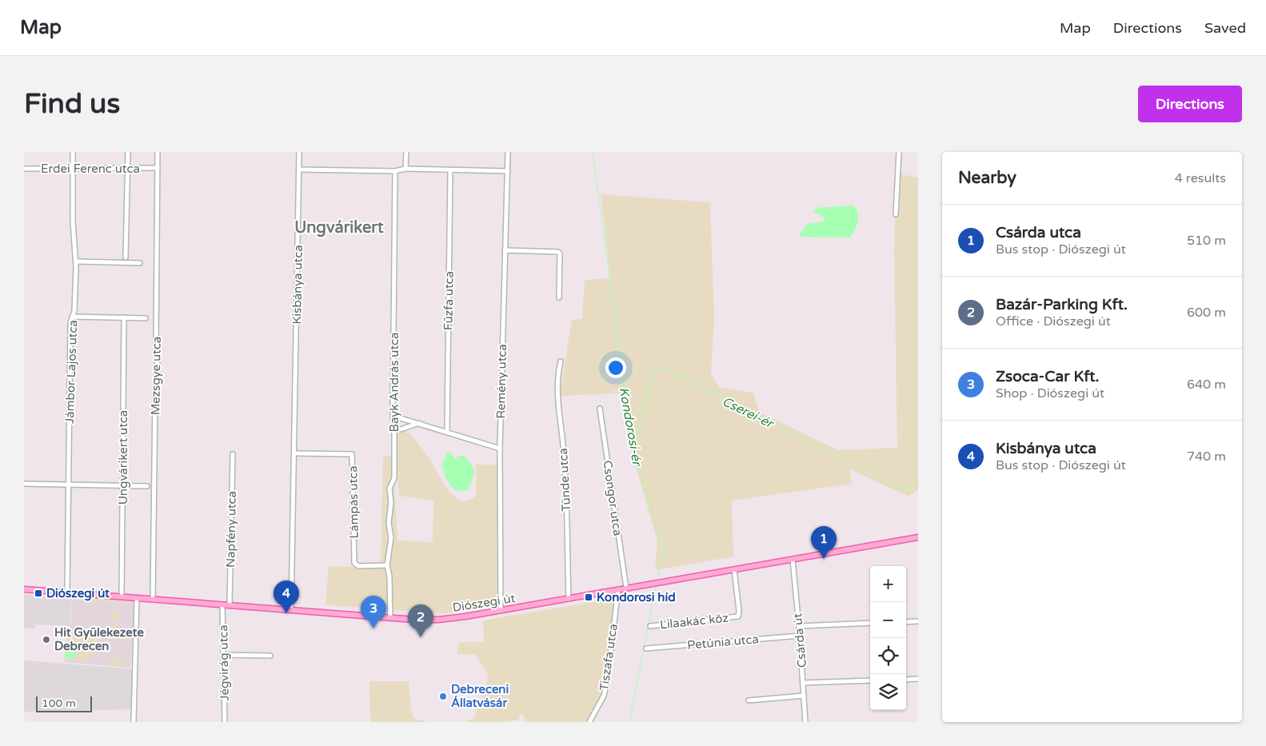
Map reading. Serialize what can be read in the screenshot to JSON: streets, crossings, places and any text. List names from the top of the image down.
{
  "streets": {
    "main road": ["Diószegi út"],
    "street": [
      "Erdei Ferenc utca",
      "Kisbánya utca",
      "Fűzfa utca",
      "Jámbor Lajos utca",
      "Mezsgye utca",
      "Remény utca",
      "Bayk András utca",
      "Ungvárikert utca",
      "Tünde utca",
      "Csongor utca",
      "Lámpás utca",
      "Napfény utca",
      "Lilaakác köz",
      "Csárda út",
      "Petúnia utca",
      "Tiszafa utca",
      "Jégvirág utca"
    ]
  },
  "crossings": [
    ["Erdei Ferenc utca", "Jámbor Lajos utca"],
    ["Erdei Ferenc utca", "Mezsgye utca"],
    ["Kisbánya utca", "Lámpás utca"],
    ["Kisbánya utca", "Diószegi út"],
    ["Jámbor Lajos utca", "Diószegi út"],
    ["Mezsgye utca", "Diószegi út"],
    ["Remény utca", "Diószegi út"],
    ["Bayk András utca", "Lámpás utca"],
    ["Bayk András utca", "Diószegi út"],
    ["Ungvárikert utca", "Diószegi út"],
    ["Tünde utca", "Diószegi út"],
    ["Csongor utca", "Diószegi út"],
    ["Napfény utca", "Diószegi út"],
    ["Diószegi út", "Lilaakác köz"],
    ["Diószegi út", "Csárda út"],
    ["Diószegi út", "Tiszafa utca"],
    ["Diószegi út", "Jégvirág utca"],
    ["Csárda út", "Petúnia utca"]
  ],
  "districts": ["Ungvárikert"],
  "water": ["Cserei-ér", "Kondorosi-ér"],
  "places": {
    "transit": ["Diószegi út", "Kondorosi híd"],
    "other": ["Hit Gyülekezete Debrecen", "Debreceni Állatvásár"]
  },
  "scale_bar": "100 m",
  "page": {
    "header": "Map",
    "nav": ["Map", "Directions", "Saved"],
    "buttons": "Directions",
    "title": "Find us",
    "heading": ["Nearby", "4 results"],
    "list": [
      {
        "mark": "1",
        "name": "Csárda utca",
        "note": "Bus stop · Diószegi út",
        "value": "510 m"
      },
      {
        "mark": "2",
        "name": "Bazár-Parking Kft.",
        "note": "Office · Diószegi út",
        "value": "600 m"
      },
      {
        "mark": "3",
        "name": "Zsoca-Car Kft.",
        "note": "Shop · Diószegi út",
        "value": "640 m"
      },
      {
        "mark": "4",
        "name": "Kisbánya utca",
        "note": "Bus stop · Diószegi út",
        "value": "740 m"
      }
    ],
    "pins": [
      "1",
      "4",
      "3",
      "2"
    ],
    "map_buttons": ["+", "−"],
    "scale": "100 m"
  }
}
